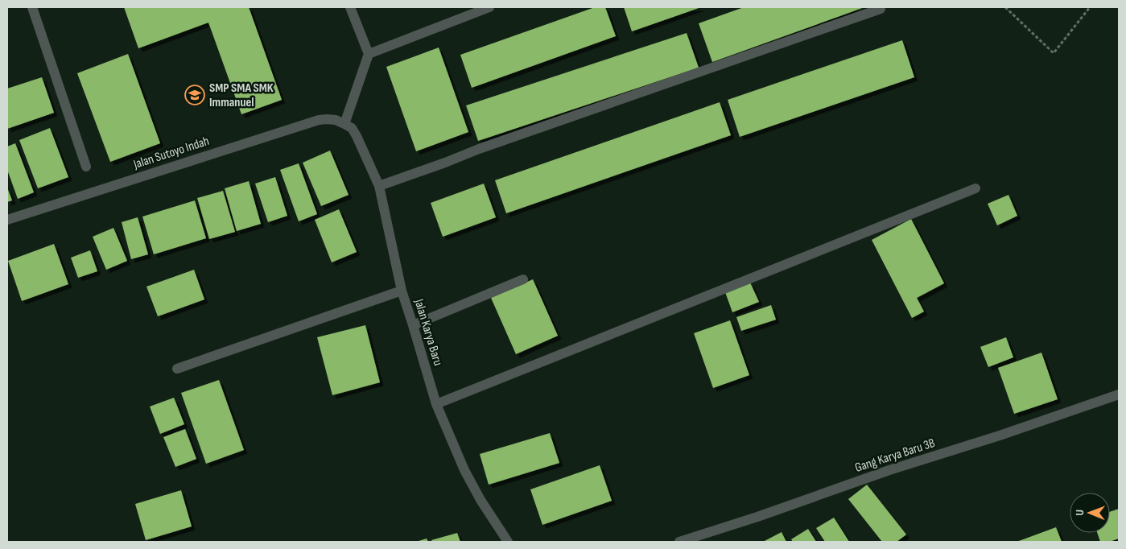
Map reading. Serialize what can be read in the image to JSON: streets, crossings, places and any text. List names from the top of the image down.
{
  "streets": {
    "street": ["Jalan Sutoyo Indah", "Jalan Karya Baru", "Gang Karya Baru 3B"]
  },
  "crossings": [
    ["Jalan Sutoyo Indah", "Jalan Karya Baru"]
  ],
  "places": {
    "school or university": ["SMP SMA SMK Immanuel"]
  },
  "north": "left"
}
